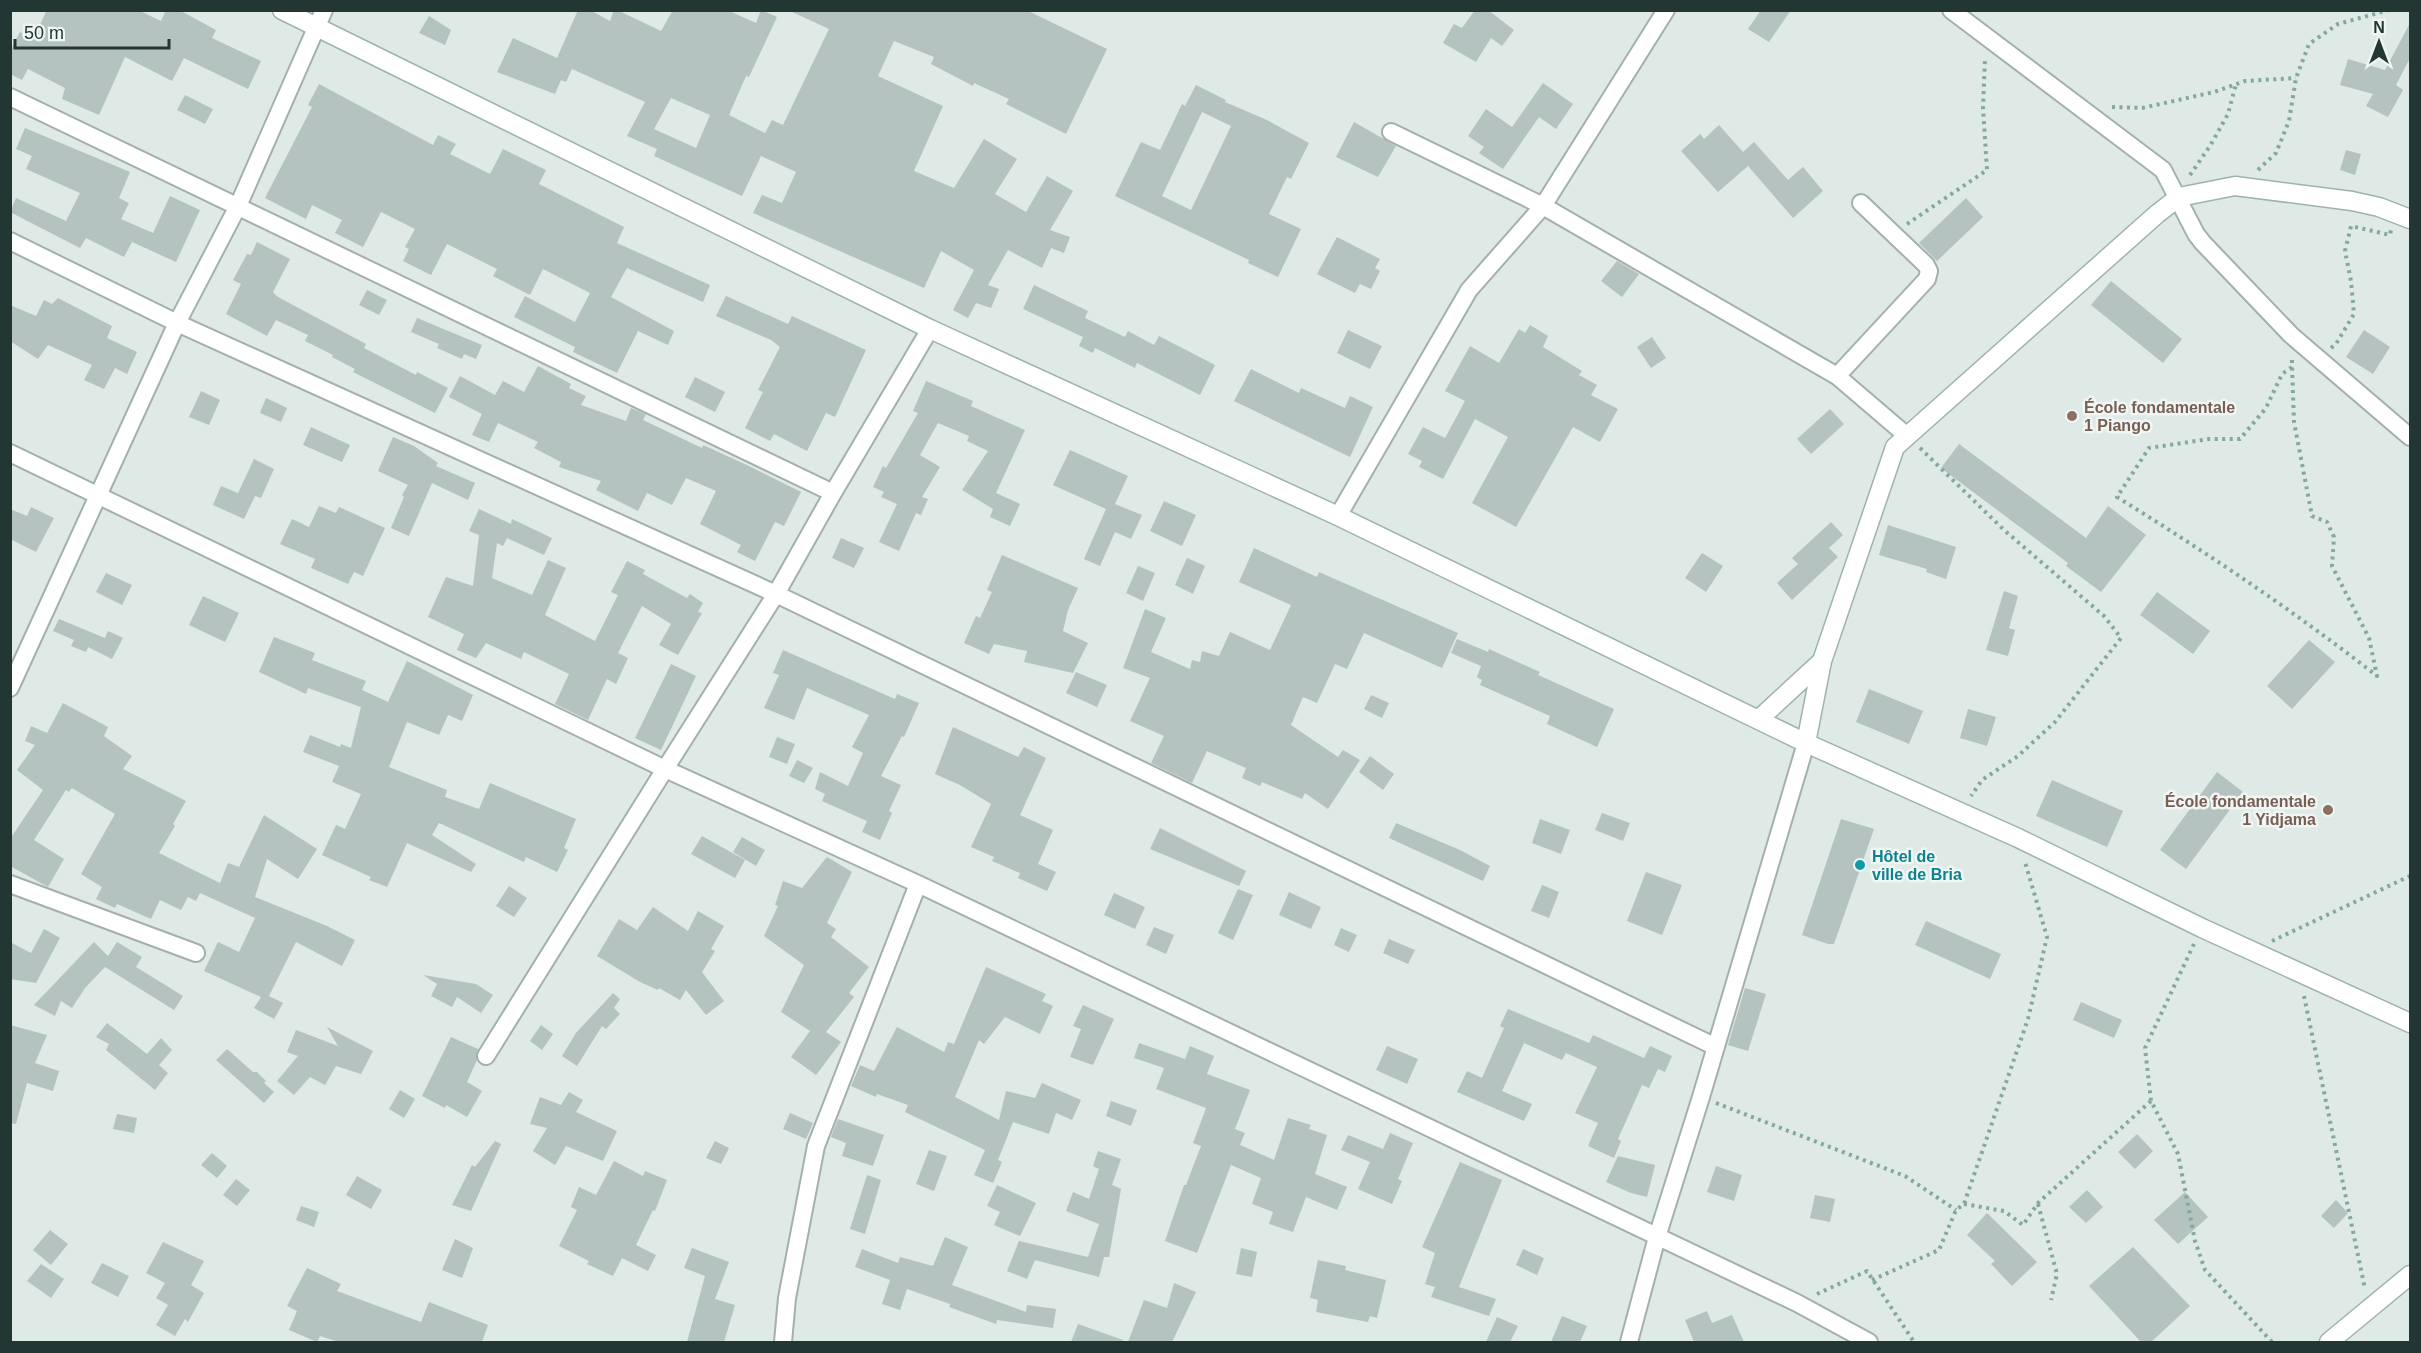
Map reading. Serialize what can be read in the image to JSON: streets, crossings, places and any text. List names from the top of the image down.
{
  "places": ["École fondamentale 1 Piango", "École fondamentale 1 Yidjama", "Hôtel de ville de Bria"],
  "scale_bar": "50 m",
  "north": "top"
}
